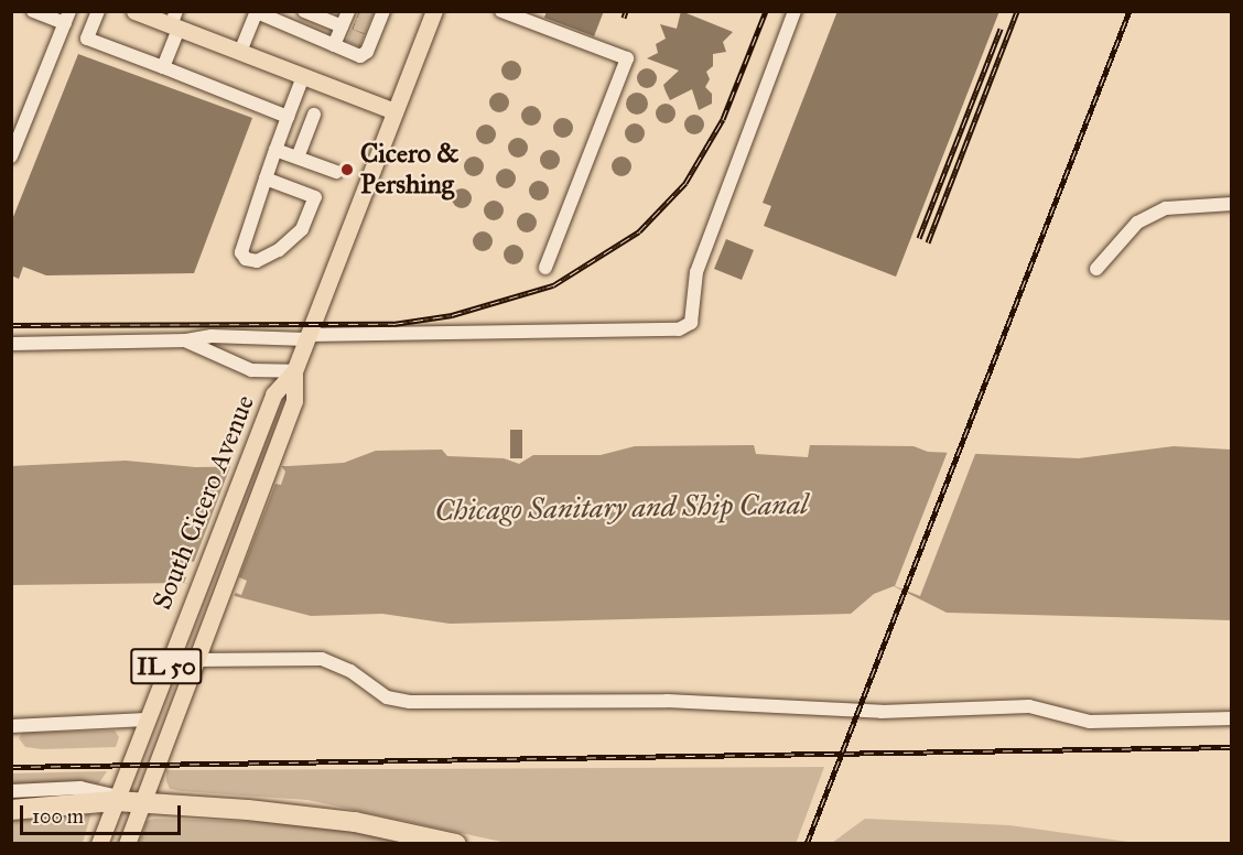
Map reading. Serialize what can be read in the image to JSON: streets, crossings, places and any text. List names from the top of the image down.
{
  "streets": {
    "main road": ["South Cicero Avenue", "IL 50"]
  },
  "water": ["Chicago Sanitary and Ship Canal"],
  "places": ["Cicero & Pershing"],
  "scale_bar": "100 m"
}
